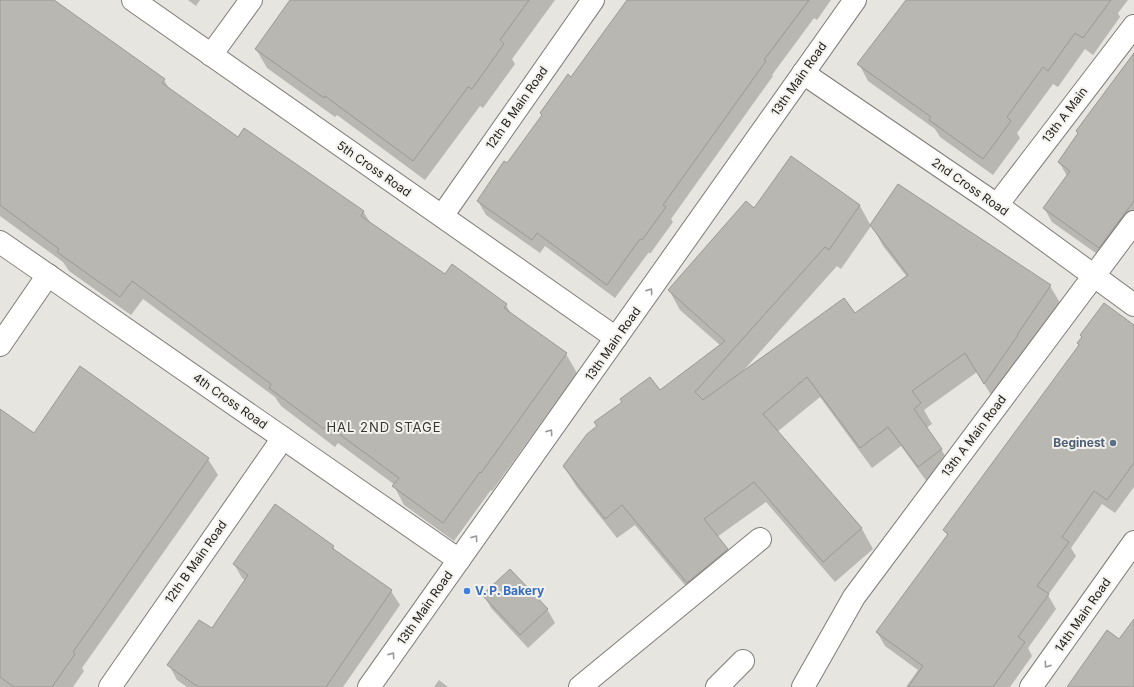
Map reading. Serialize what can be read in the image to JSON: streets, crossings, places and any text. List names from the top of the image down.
{
  "streets": {
    "street": [
      "13th Main Road",
      "12th B Main Road",
      "13th A Main",
      "5th Cross Road",
      "2nd Cross Road",
      "4th Cross Road",
      "13th A Main Road",
      "14th Main Road"
    ]
  },
  "crossings": [
    ["13th Main Road", "5th Cross Road"],
    ["13th Main Road", "2nd Cross Road"],
    ["13th Main Road", "4th Cross Road"],
    ["12th B Main Road", "5th Cross Road"],
    ["12th B Main Road", "4th Cross Road"],
    ["13th A Main", "2nd Cross Road"],
    ["2nd Cross Road", "13th A Main Road"]
  ],
  "one_way": ["13th Main Road", "14th Main Road"],
  "districts": ["HAL 2ND STAGE"],
  "places": ["Beginest", "V. P. Bakery"]
}
